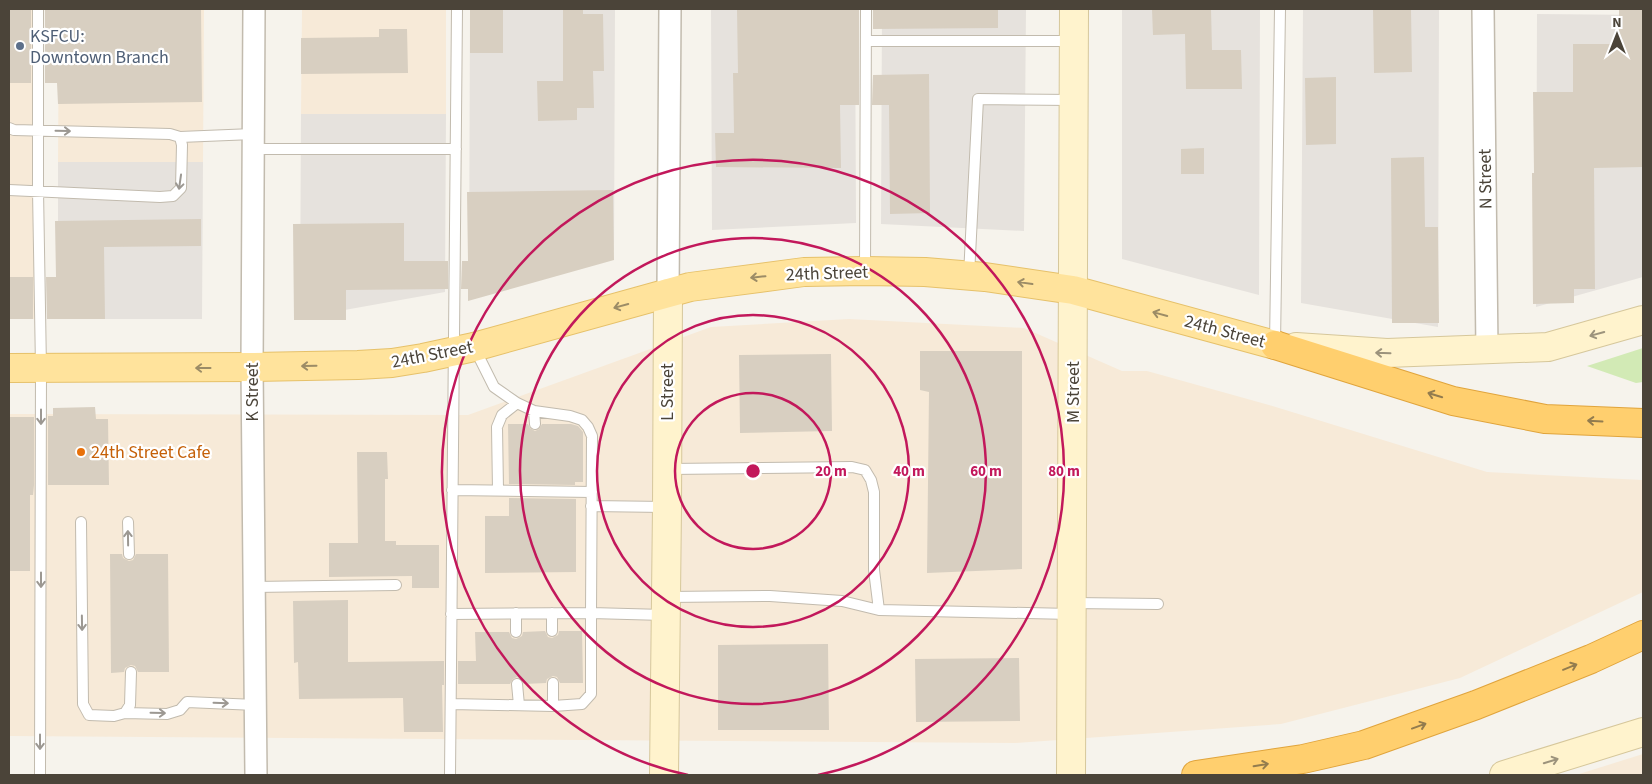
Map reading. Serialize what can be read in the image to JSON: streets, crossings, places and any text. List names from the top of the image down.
{
  "streets": {
    "main road": ["24th Street"],
    "street": [
      "N Street",
      "K Street",
      "L Street",
      "M Street"
    ]
  },
  "crossings": [
    ["N Street", "24th Street"],
    ["24th Street", "K Street"],
    ["24th Street", "L Street"],
    ["24th Street", "M Street"]
  ],
  "one_way": ["24th Street"],
  "places": ["KSFCU: Downtown Branch", "24th Street Cafe"],
  "north": "top",
  "rings": [
    "20 m",
    "40 m",
    "60 m",
    "80 m"
  ]
}
